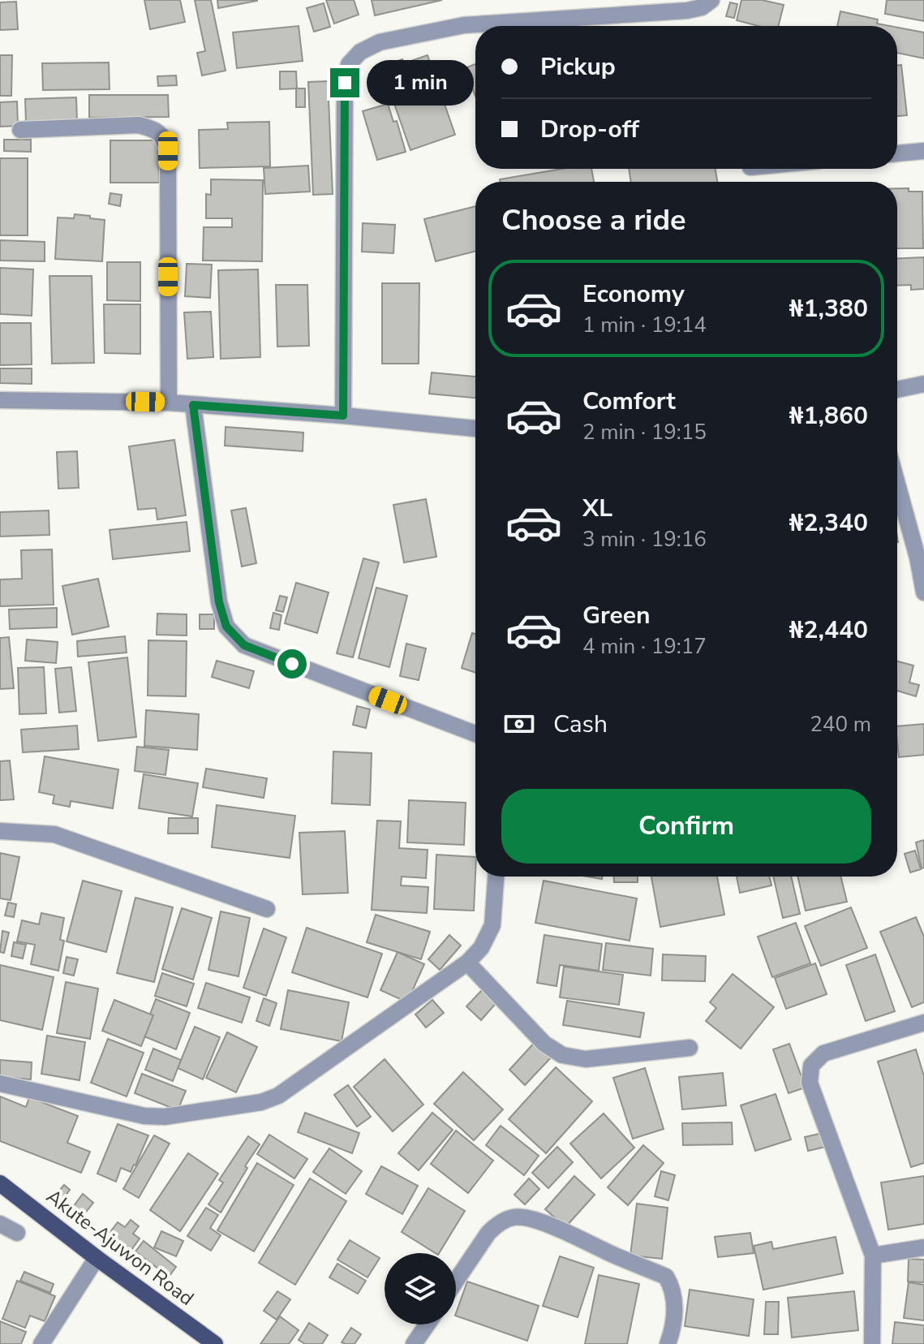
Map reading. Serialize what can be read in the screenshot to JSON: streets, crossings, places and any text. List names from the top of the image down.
{
  "streets": {
    "main road": ["Akute-Ajuwon Road"]
  },
  "page": {
    "banner": ["Pickup", "Drop-off"],
    "bubble": "1 min",
    "heading": "Choose a ride",
    "list": [
      {
        "name": "Economy",
        "note": "1 min · 19:14",
        "value": "₦1,380"
      },
      {
        "name": "Comfort",
        "note": "2 min · 19:15",
        "value": "₦1,860"
      },
      {
        "name": "XL",
        "note": "3 min · 19:16",
        "value": "₦2,340"
      },
      {
        "name": "Green",
        "note": "4 min · 19:17",
        "value": "₦2,440"
      }
    ],
    "pay": ["Cash", "240 m"],
    "buttons": "Confirm"
  }
}
